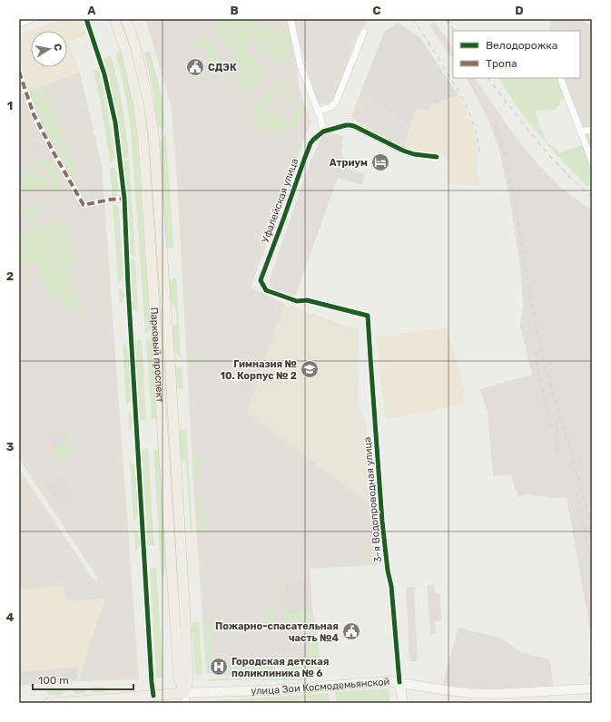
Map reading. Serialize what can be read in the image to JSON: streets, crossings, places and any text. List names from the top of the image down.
{
  "streets": {
    "main road": ["Парковый проспект", "улица Зои Космодемьянской"],
    "street": ["Уфалейская улица", "3-я Водопроводная улица"]
  },
  "crossings": [
    ["Уфалейская улица", "3-я Водопроводная улица"],
    ["Парковый проспект", "улица Зои Космодемьянской"],
    ["3-я Водопроводная улица", "улица Зои Космодемьянской"]
  ],
  "places": {
    "public building": ["СДЭК", "Пожарно-спасательная часть №4"],
    "hotel": ["Атриум"],
    "school or university": ["Гимназия № 10. Корпус № 2"],
    "hospital": ["Городская детская поликлиника № 6"]
  },
  "legend": ["Велодорожка", "Тропа"],
  "scale_bar": "100 m",
  "north": "right",
  "grid": {
    "columns": [
      "A",
      "B",
      "C",
      "D"
    ],
    "rows": [
      "1",
      "2",
      "3",
      "4"
    ]
  }
}
